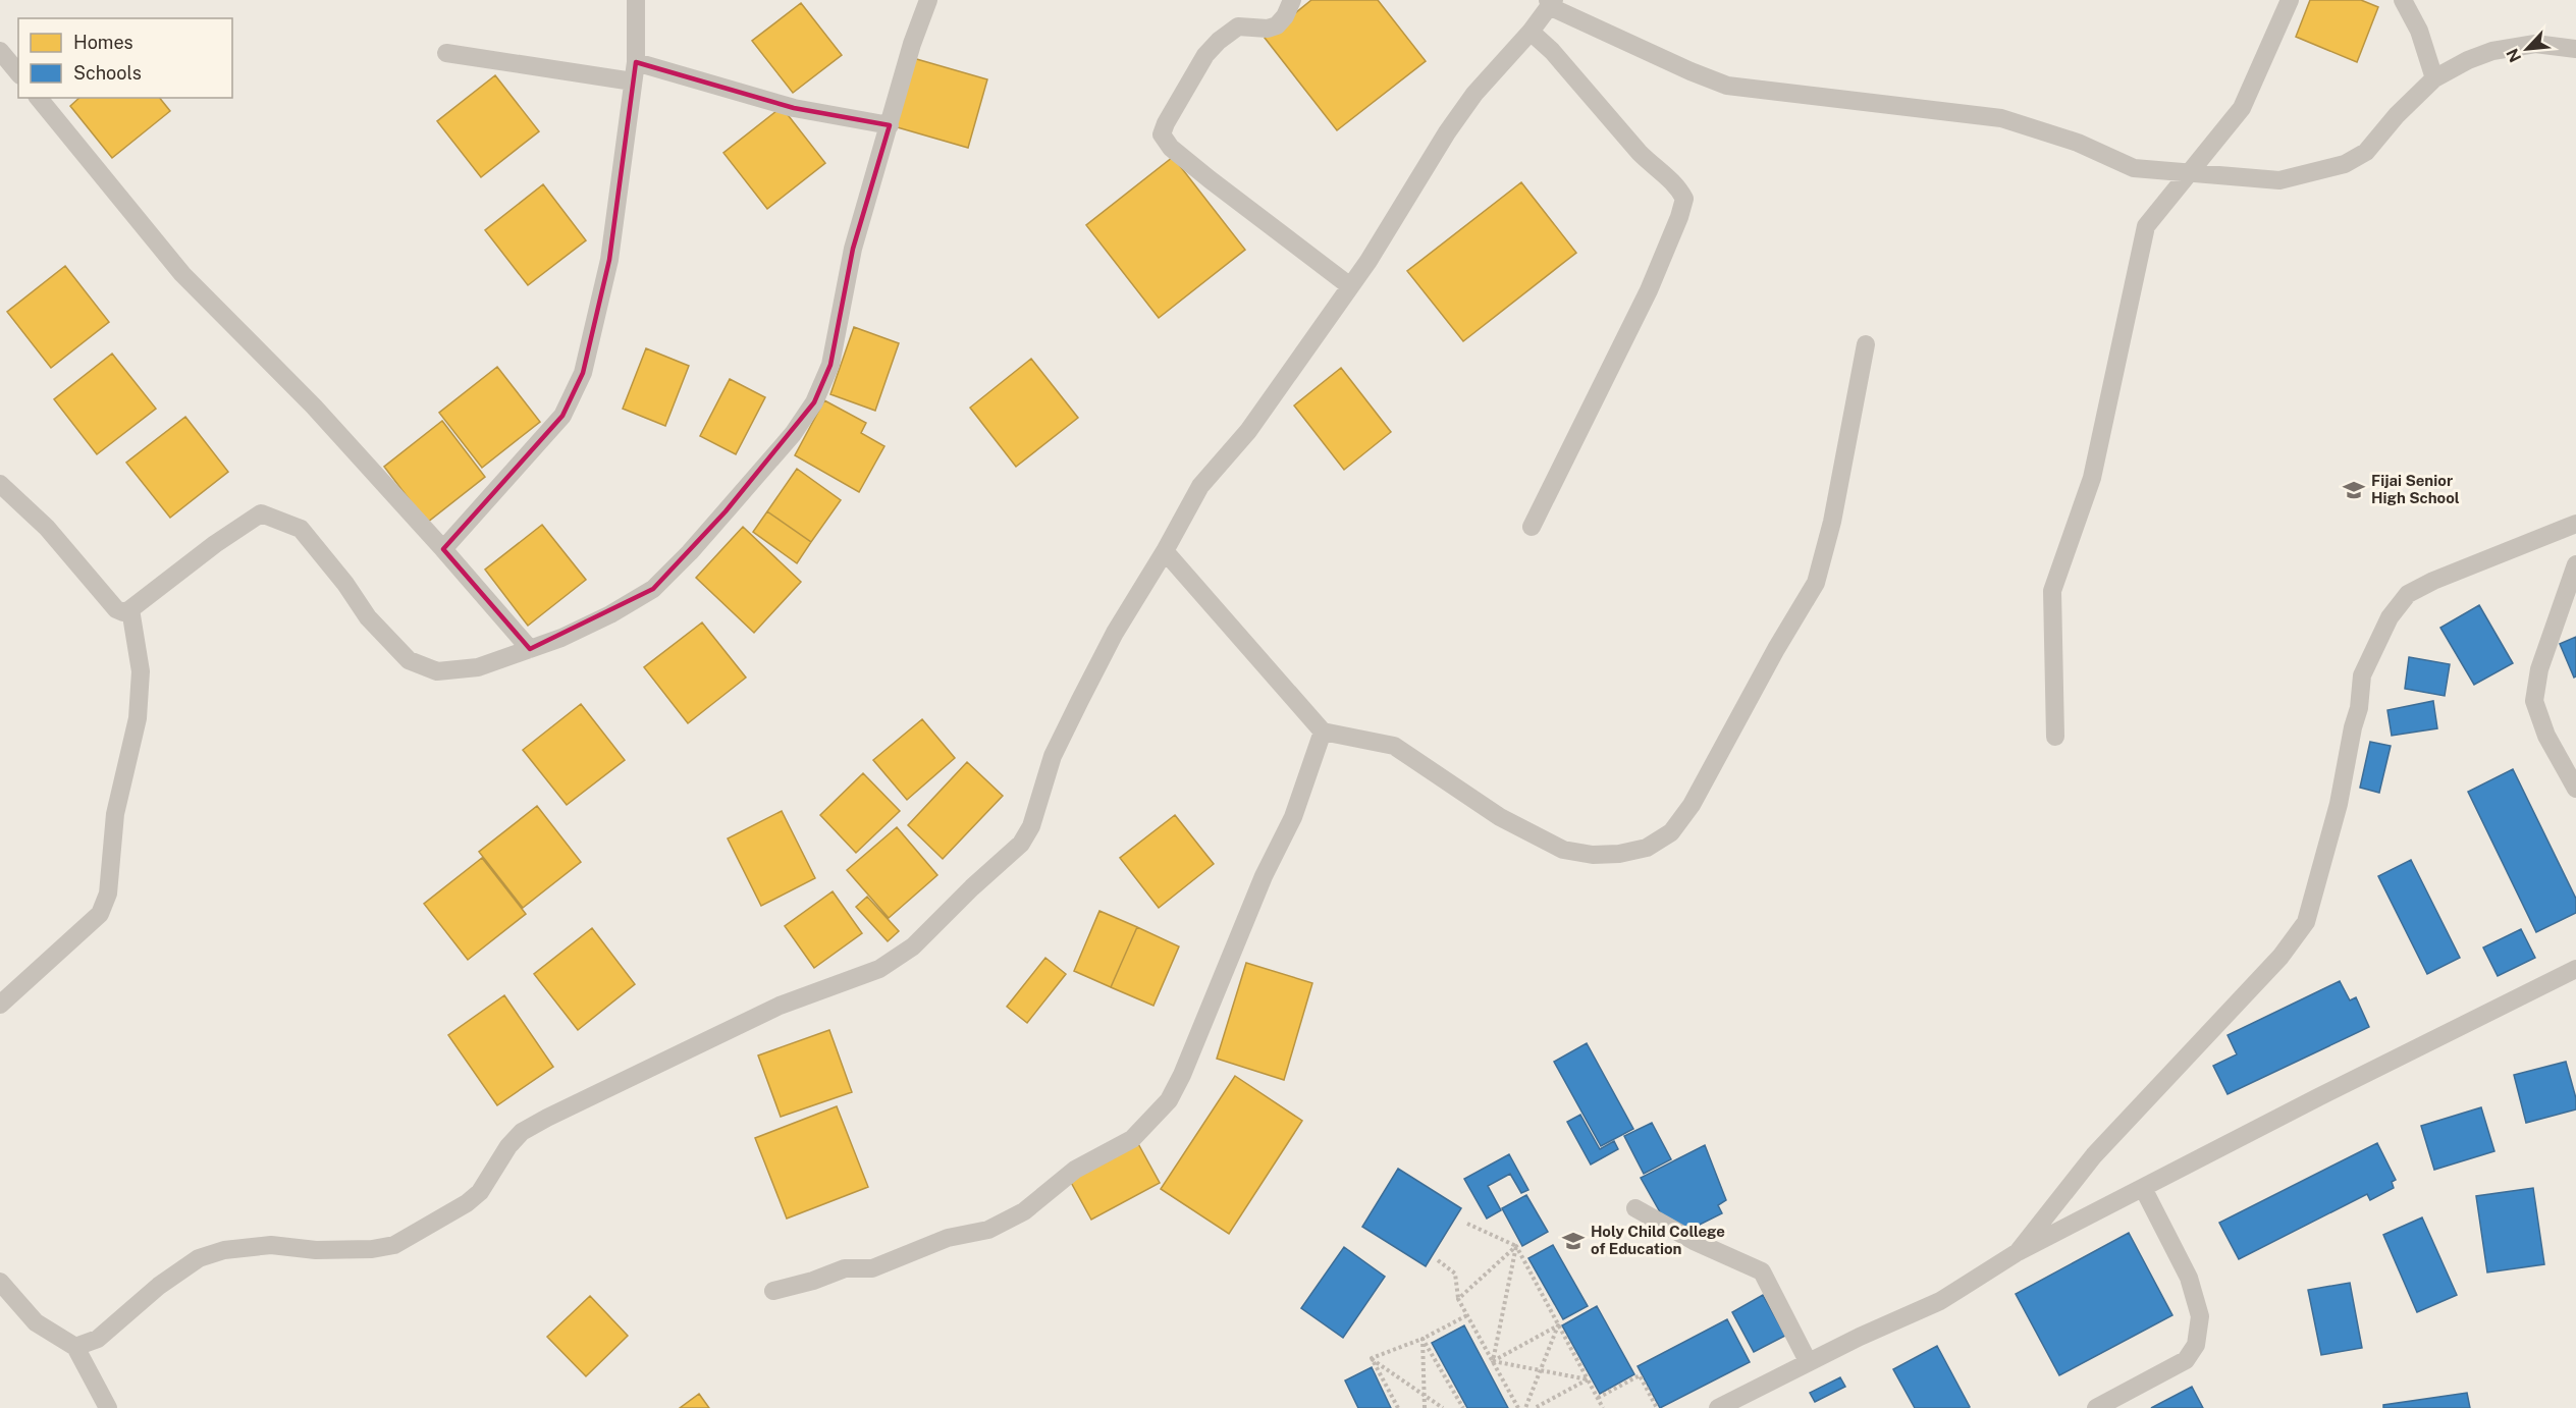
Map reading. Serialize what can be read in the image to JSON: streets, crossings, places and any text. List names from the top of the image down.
{
  "places": {
    "school or university": ["Fijai Senior High School", "Holy Child College of Education"]
  },
  "legend": ["Homes", "Schools"],
  "north": "bottom left"
}
